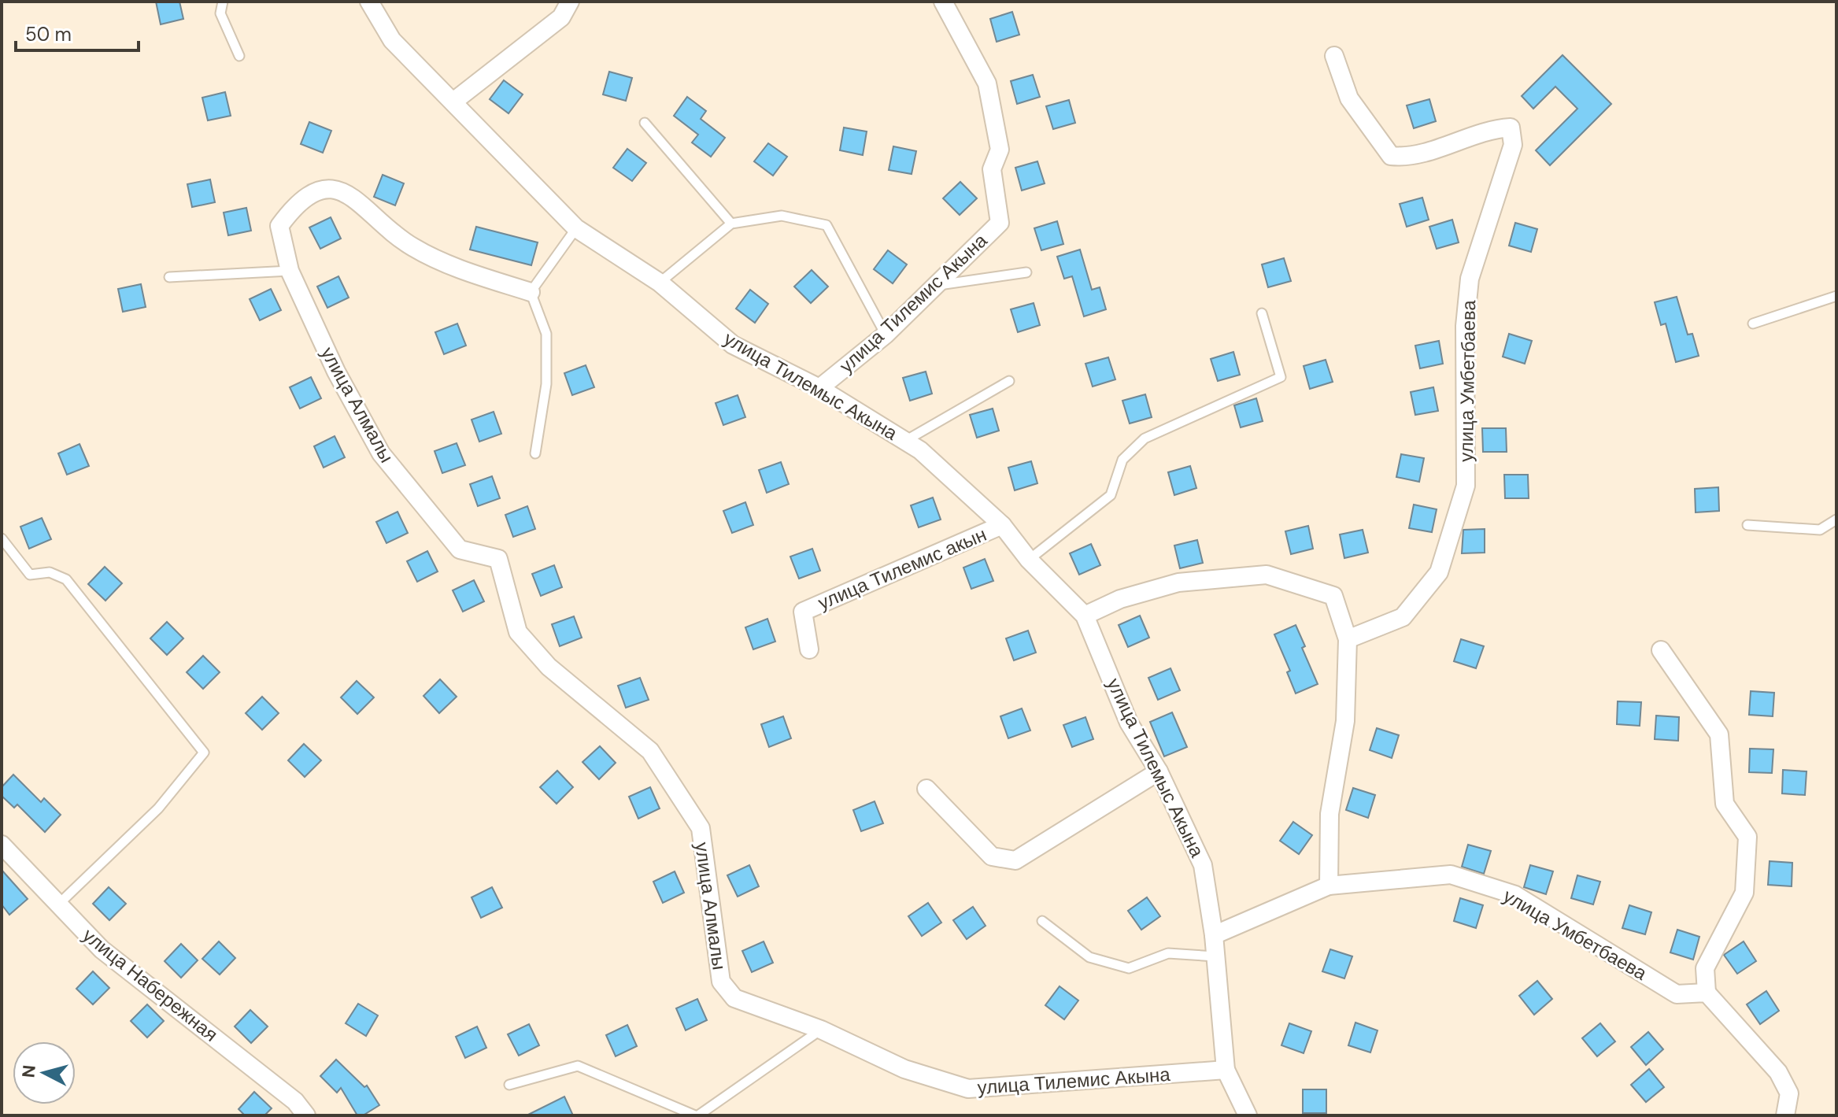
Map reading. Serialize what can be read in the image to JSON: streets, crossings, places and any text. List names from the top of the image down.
{
  "streets": {
    "street": [
      "улица Тилемис Акына",
      "улица Умбетбаева",
      "улица Тилемыс Акына",
      "улица Алмалы",
      "улица Тилемис акын",
      "улица Набережная"
    ]
  },
  "crossings": [
    ["улица Тилемис Акына", "улица Тилемыс Акына"],
    ["улица Тилемис Акына", "улица Алмалы"],
    ["улица Тилемыс Акына", "улица Тилемис акын"]
  ],
  "scale_bar": "50 m",
  "north": "left"
}
